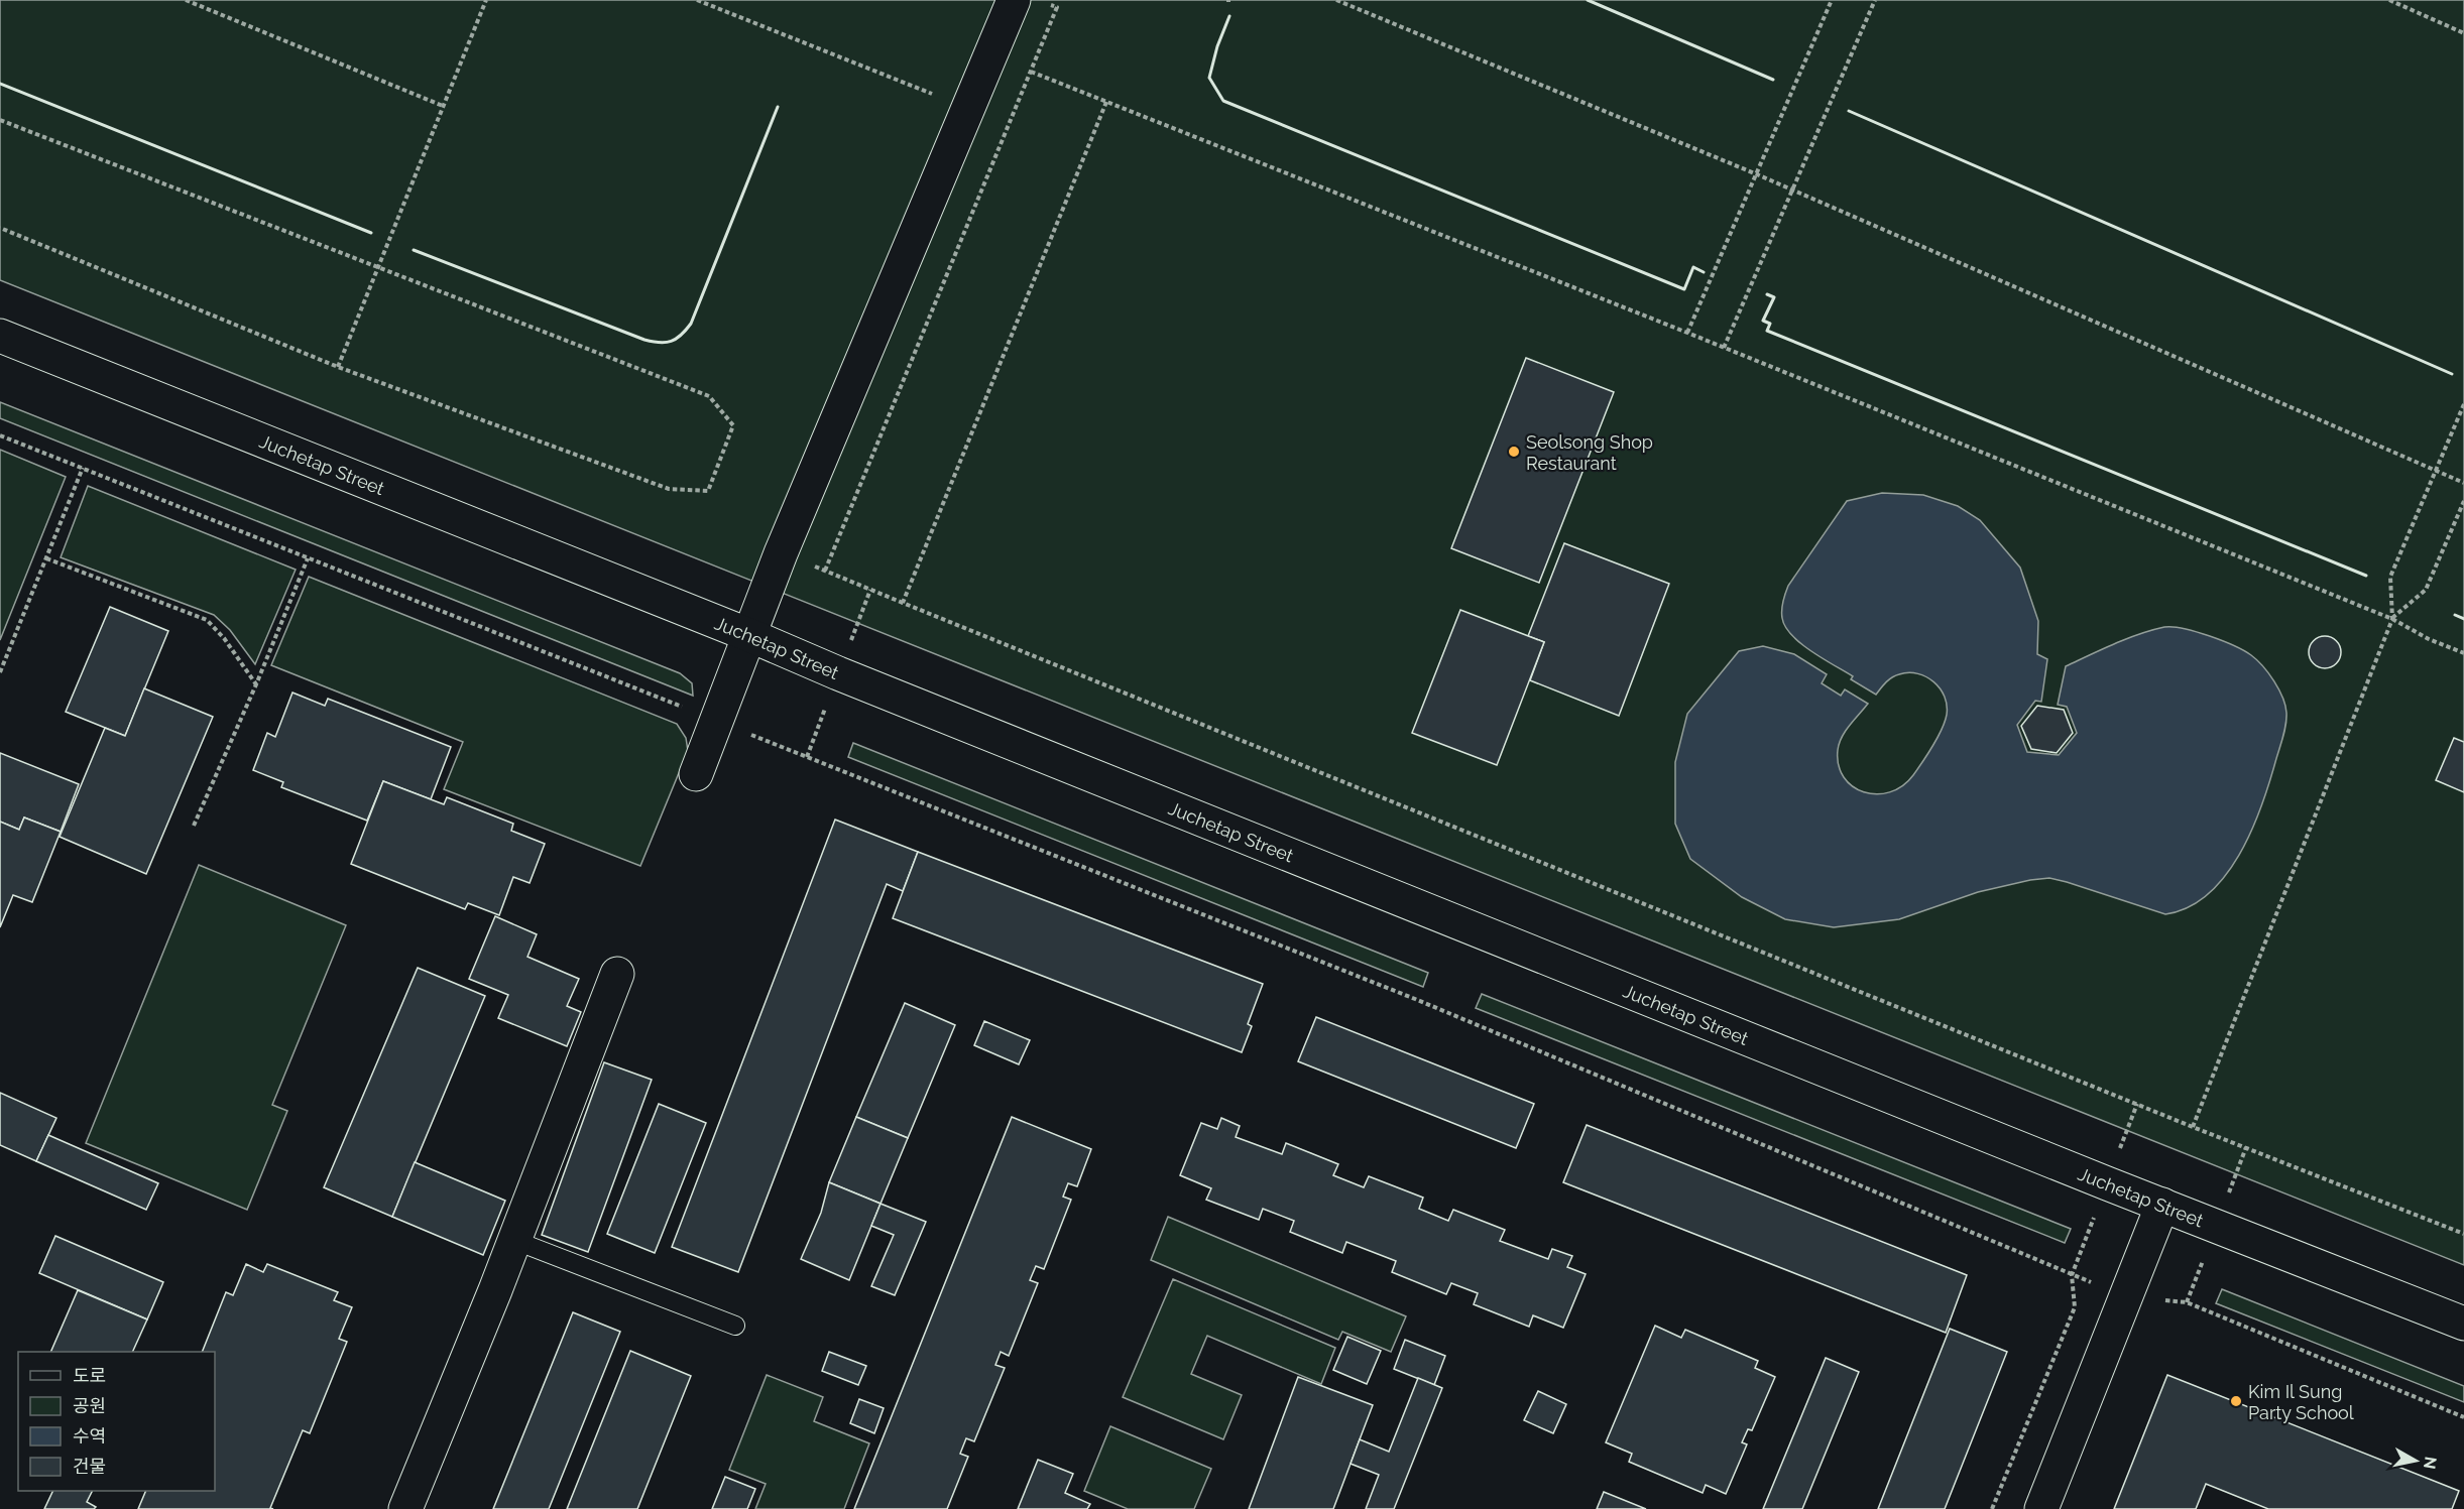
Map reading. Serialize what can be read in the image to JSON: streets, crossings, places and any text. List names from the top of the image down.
{
  "streets": {
    "main road": ["Juchetap Street"]
  },
  "places": ["Seolsong Shop Restaurant", "Kim Il Sung Party School"],
  "legend": [
    "도로",
    "공원",
    "수역",
    "건물"
  ],
  "north": "right"
}
